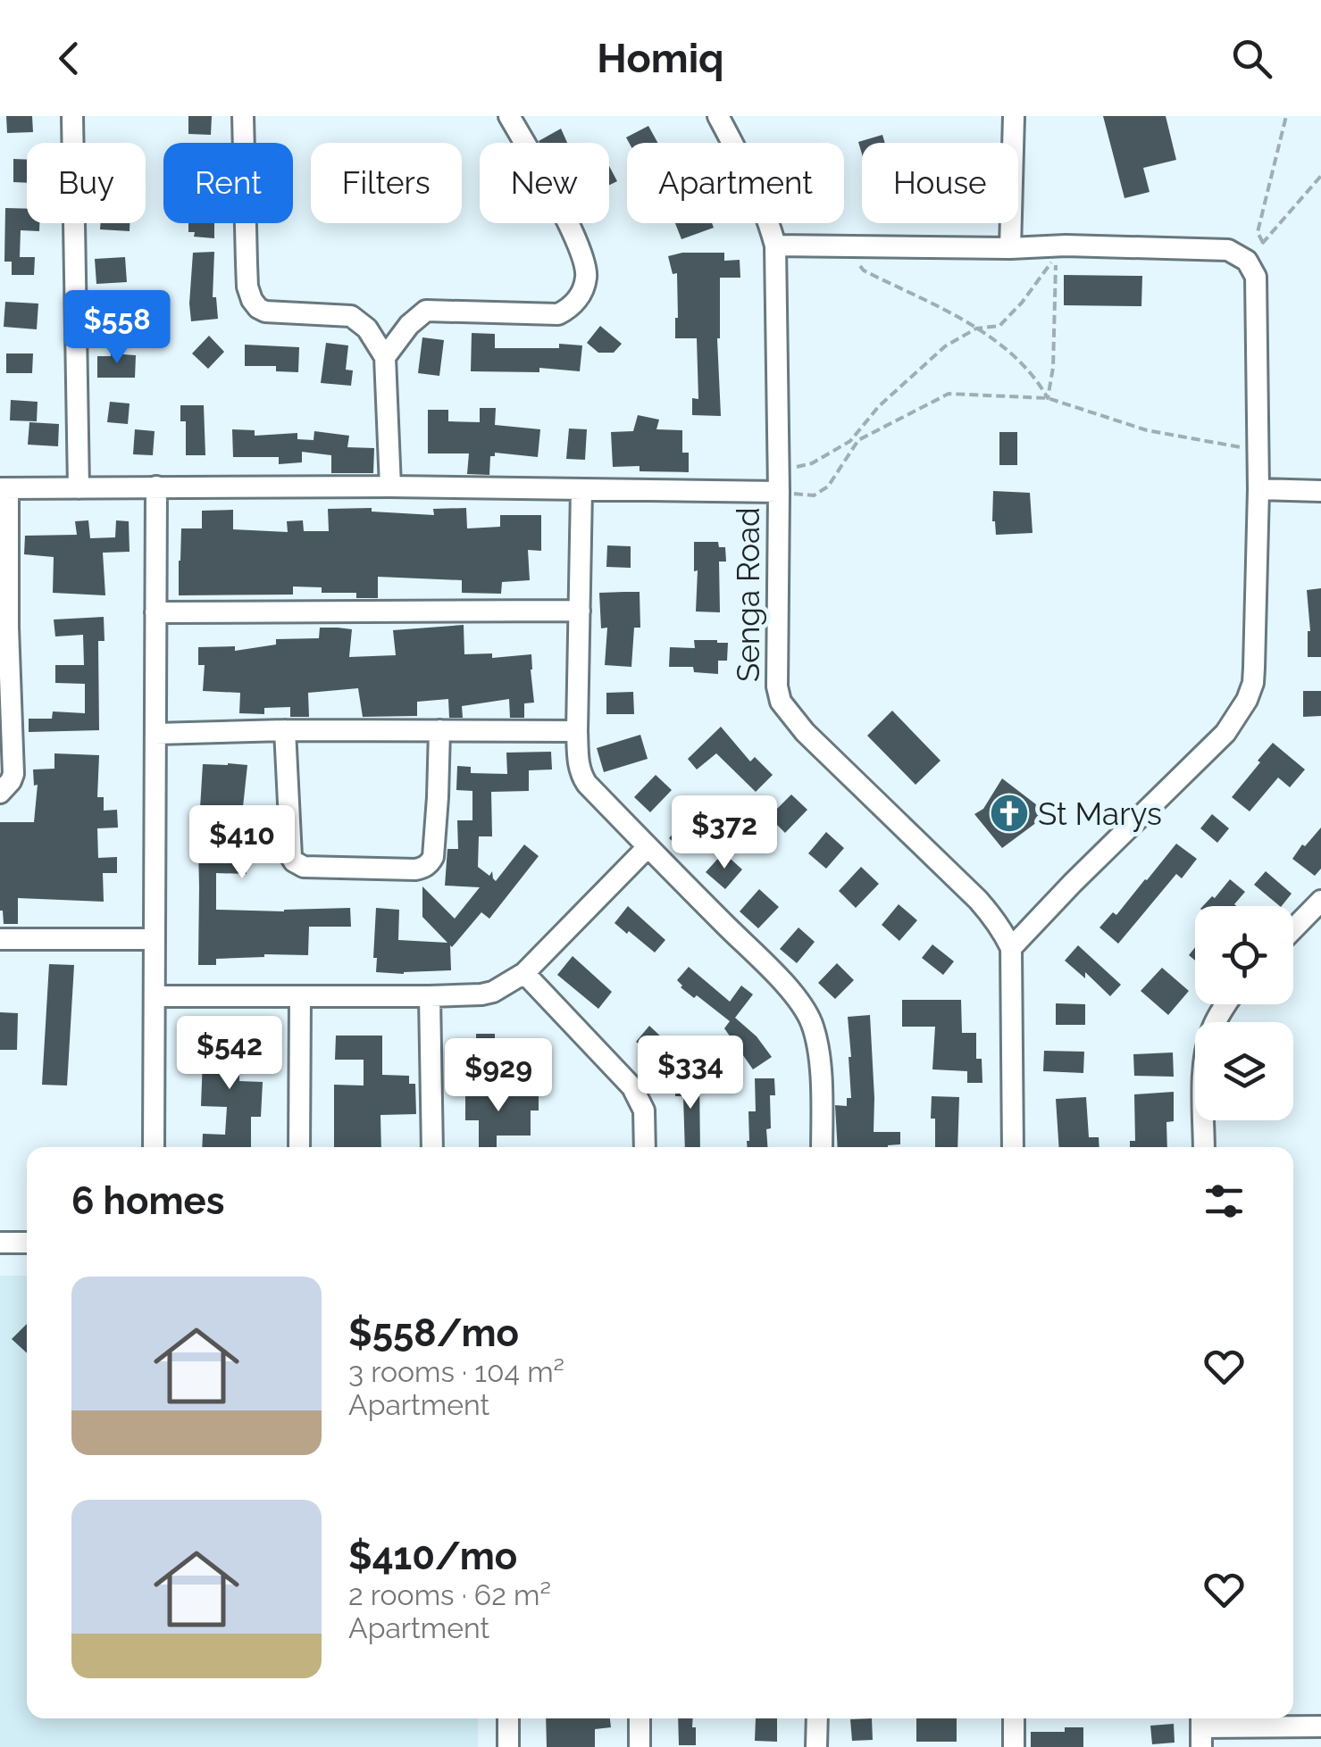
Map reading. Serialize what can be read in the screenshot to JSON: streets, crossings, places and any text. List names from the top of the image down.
{
  "streets": {
    "street": ["Senga Road"]
  },
  "places": {
    "church": ["St Marys"]
  },
  "page": {
    "header": "Homiq",
    "chip": [
      "Buy",
      "Rent",
      "Filters",
      "New",
      "Apartment",
      "House"
    ],
    "price": [
      "$558",
      "$372",
      "$410",
      "$542",
      "$334",
      "$929"
    ],
    "heading": "6 homes",
    "list": [
      {
        "name": "$558/mo",
        "note": "3 rooms · 104 m² · Apartment"
      },
      {
        "name": "$410/mo",
        "note": "2 rooms · 62 m² · Apartment"
      }
    ]
  }
}
